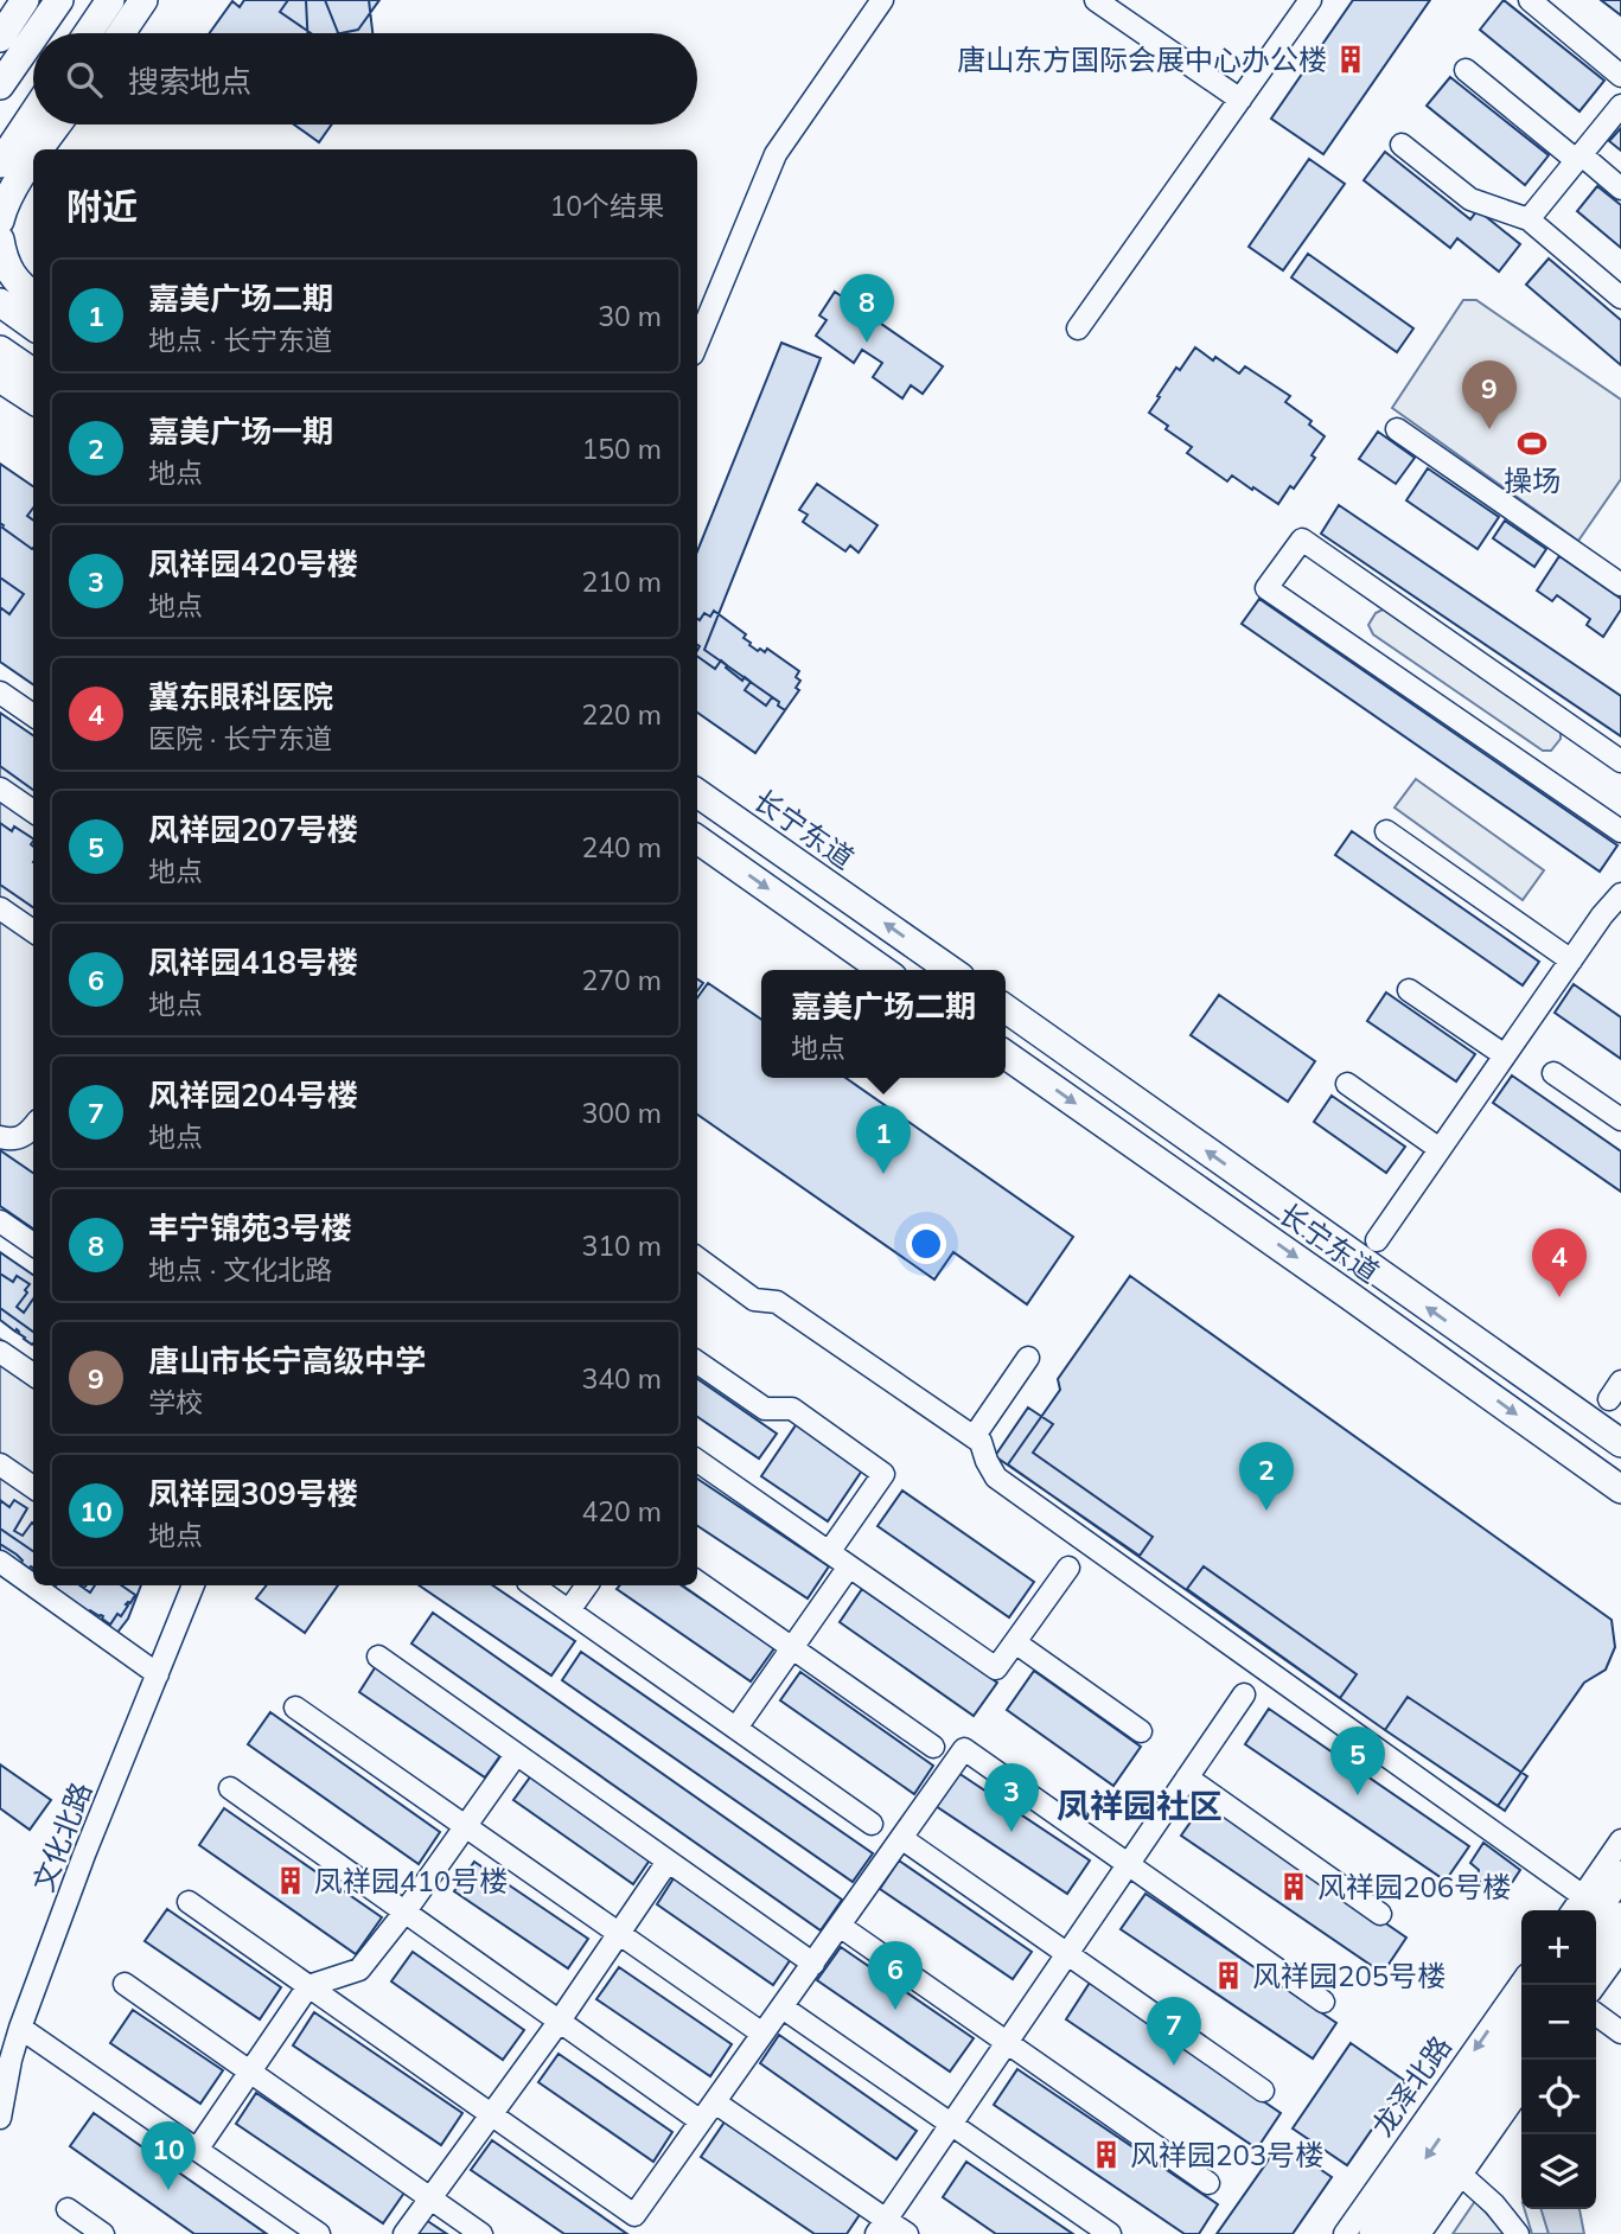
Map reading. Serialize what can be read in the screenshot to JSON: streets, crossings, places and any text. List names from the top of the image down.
{
  "streets": {
    "main road": ["长宁东道", "龙泽北路"],
    "street": ["文化北路"]
  },
  "districts": ["凤祥园社区"],
  "places": {
    "building": [
      "唐山东方国际会展中心办公楼",
      "凤祥园410号楼",
      "风祥园206号楼",
      "风祥园205号楼",
      "风祥园203号楼"
    ],
    "sports": ["操场"]
  },
  "page": {
    "search": "搜索地点",
    "heading": ["附近", "10个结果"],
    "list": [
      {
        "mark": "1",
        "name": "嘉美广场二期",
        "note": "地点 · 长宁东道",
        "value": "30 m"
      },
      {
        "mark": "2",
        "name": "嘉美广场一期",
        "note": "地点",
        "value": "150 m"
      },
      {
        "mark": "3",
        "name": "凤祥园420号楼",
        "note": "地点",
        "value": "210 m"
      },
      {
        "mark": "4",
        "name": "冀东眼科医院",
        "note": "医院 · 长宁东道",
        "value": "220 m"
      },
      {
        "mark": "5",
        "name": "风祥园207号楼",
        "note": "地点",
        "value": "240 m"
      },
      {
        "mark": "6",
        "name": "凤祥园418号楼",
        "note": "地点",
        "value": "270 m"
      },
      {
        "mark": "7",
        "name": "风祥园204号楼",
        "note": "地点",
        "value": "300 m"
      },
      {
        "mark": "8",
        "name": "丰宁锦苑3号楼",
        "note": "地点 · 文化北路",
        "value": "310 m"
      },
      {
        "mark": "9",
        "name": "唐山市长宁高级中学",
        "note": "学校",
        "value": "340 m"
      },
      {
        "mark": "10",
        "name": "凤祥园309号楼",
        "note": "地点",
        "value": "420 m"
      }
    ],
    "pins": [
      "8",
      "9",
      "1",
      "4",
      "2",
      "5",
      "3",
      "6",
      "7",
      "10"
    ],
    "popup": ["嘉美广场二期", "地点"],
    "map_buttons": ["+", "−"]
  }
}
